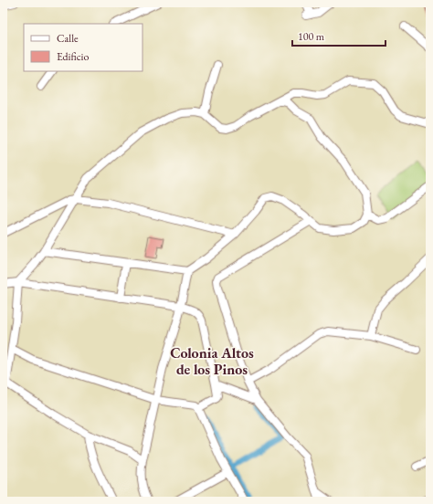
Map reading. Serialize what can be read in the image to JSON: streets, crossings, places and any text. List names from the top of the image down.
{
  "districts": ["Colonia Altos de los Pinos"],
  "legend": ["Calle", "Edificio"],
  "scale_bar": "100 m"
}
